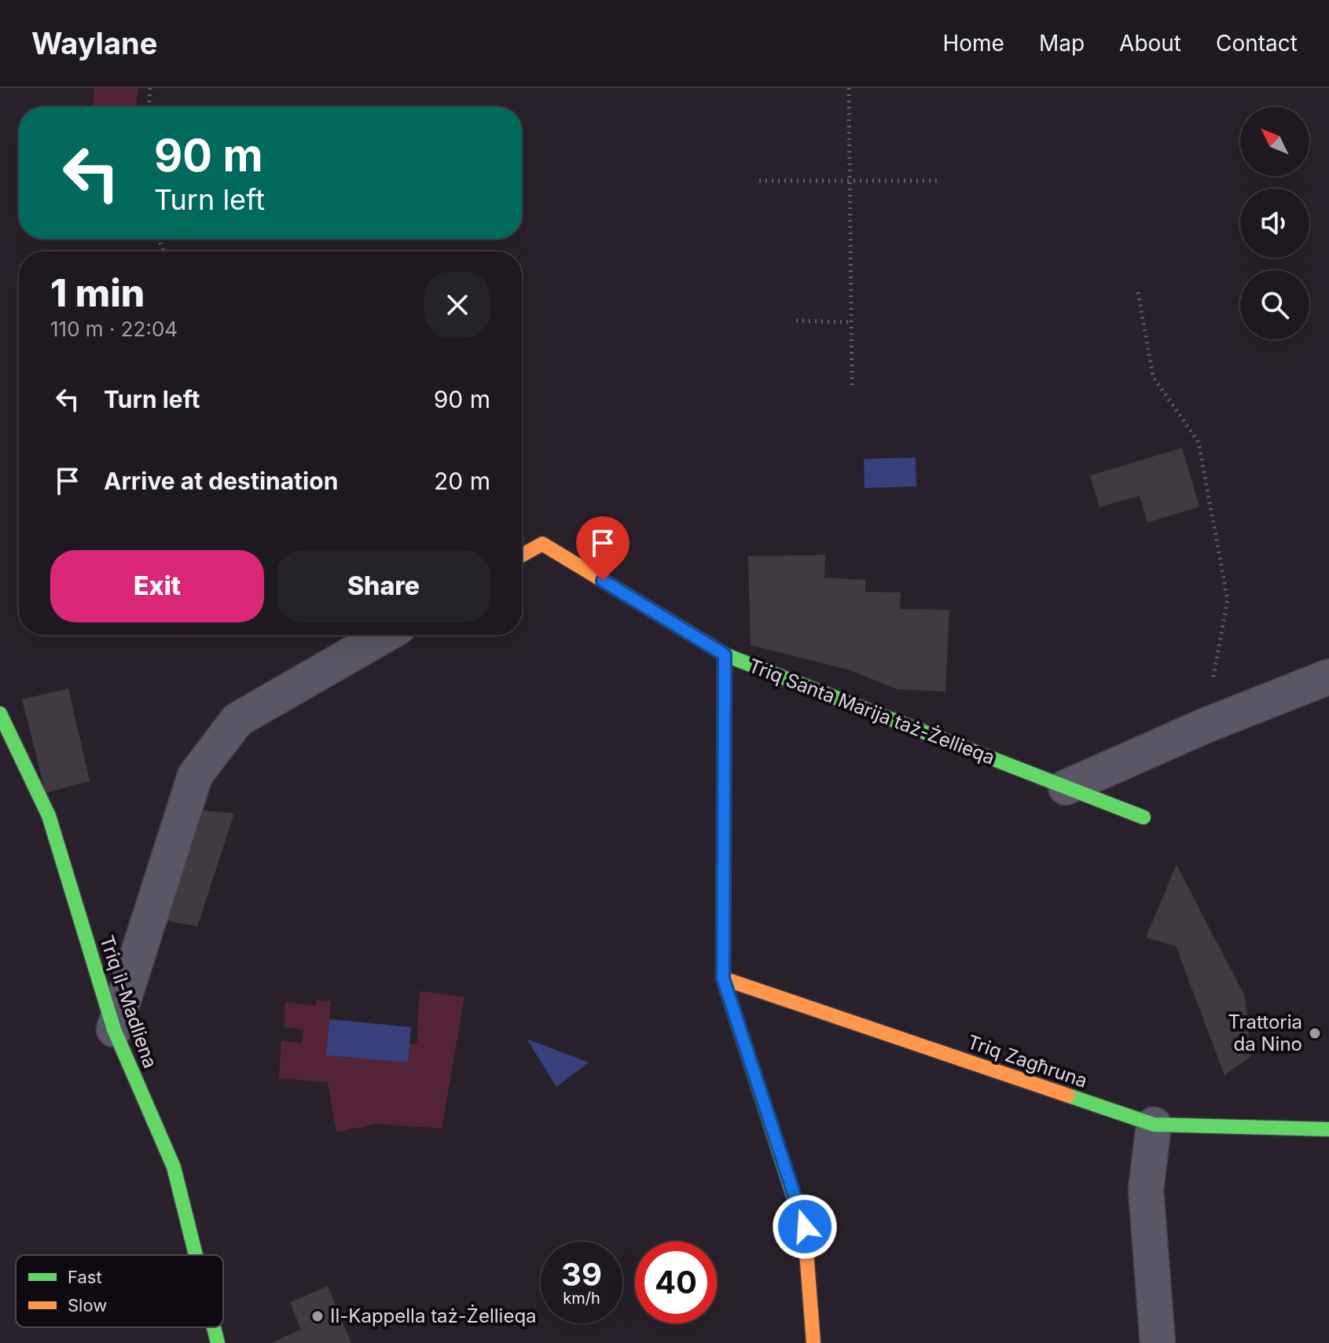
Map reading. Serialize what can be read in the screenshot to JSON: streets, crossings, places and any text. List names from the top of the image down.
{
  "streets": {
    "street": ["Triq Santa Marija taż-Żellieqa", "Triq il-Madliena", "Triq Zagħruna"]
  },
  "places": ["Trattoria da Nino", "Il-Kappella taż-Żellieqa"],
  "legend": ["Fast", "Slow"],
  "north": "top left",
  "page": {
    "header": "Waylane",
    "nav": [
      "Home",
      "Map",
      "About",
      "Contact"
    ],
    "turn": ["90 m", "Turn left"],
    "heading": ["1 min", "110 m · 22:04"],
    "list": [
      {
        "name": "Turn left",
        "value": "90 m"
      },
      {
        "name": "Arrive at destination",
        "value": "20 m"
      }
    ],
    "buttons": ["Exit", "Share"],
    "speed": "39 km/h",
    "limit": "40"
  }
}
